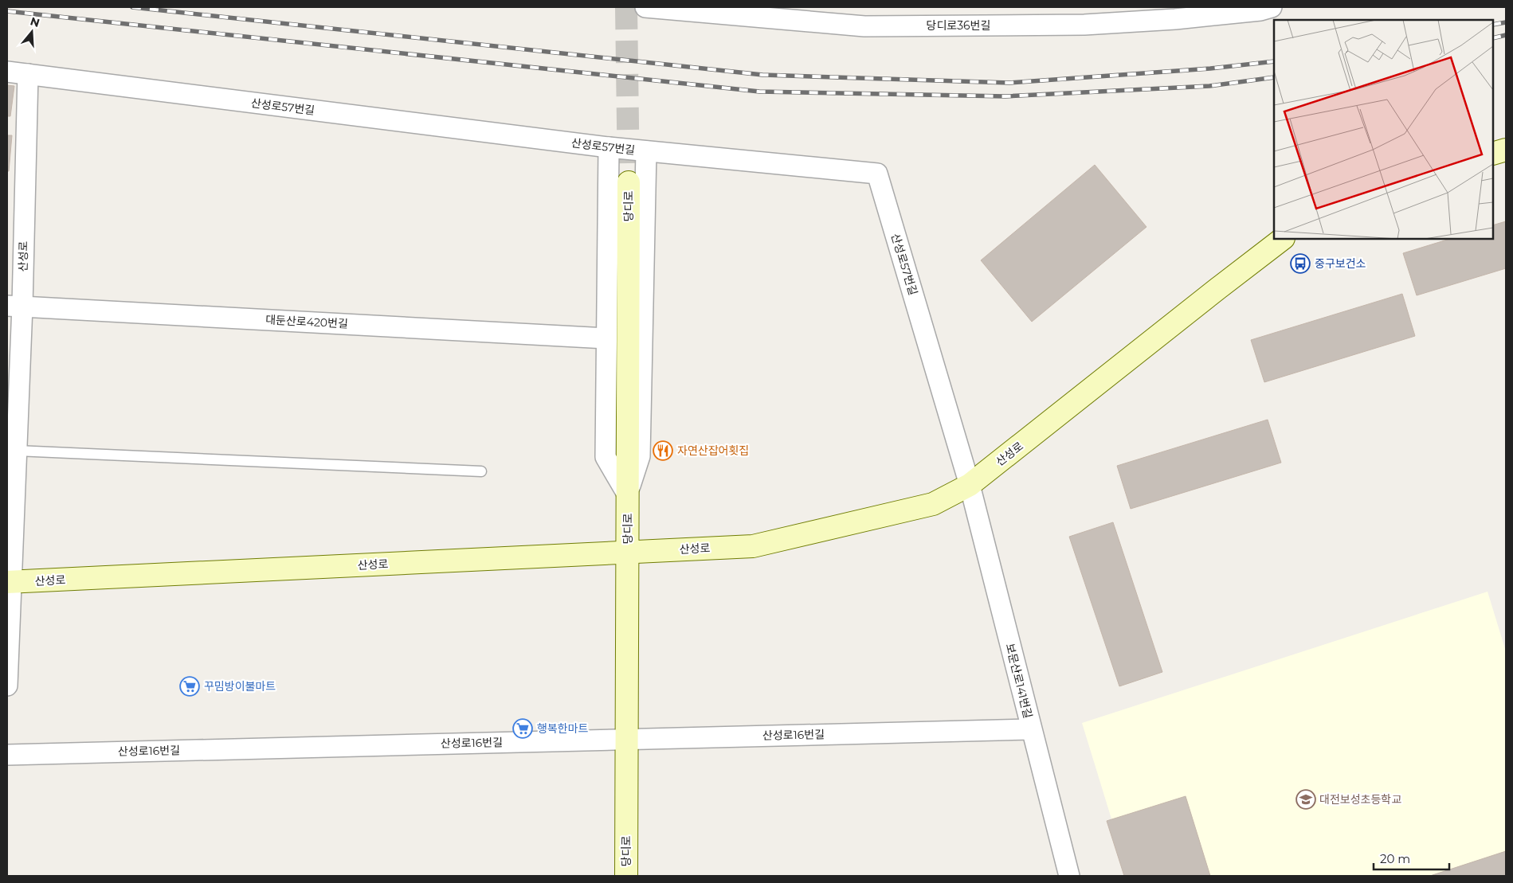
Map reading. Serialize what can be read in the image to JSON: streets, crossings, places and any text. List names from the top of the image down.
{
  "streets": {
    "main road": ["당디로", "산성로"],
    "street": [
      "당디로36번길",
      "산성로57번길",
      "대둔산로420번길",
      "보문산로141번길",
      "산성로16번길"
    ]
  },
  "crossings": [
    ["산성로57번길", "산성로"],
    ["산성로57번길", "보문산로141번길"],
    ["당디로", "산성로"],
    ["당디로", "산성로16번길"],
    ["산성로", "대둔산로420번길"],
    ["산성로", "보문산로141번길"],
    ["보문산로141번길", "산성로16번길"]
  ],
  "places": {
    "bus stop": ["중구보건소"],
    "restaurant": ["자연산잡어횟집"],
    "supermarket": ["꾸밈방이불마트", "행복한마트"],
    "school or university": ["대전보성초등학교"]
  },
  "scale_bar": "20 m",
  "north": "top"
}
